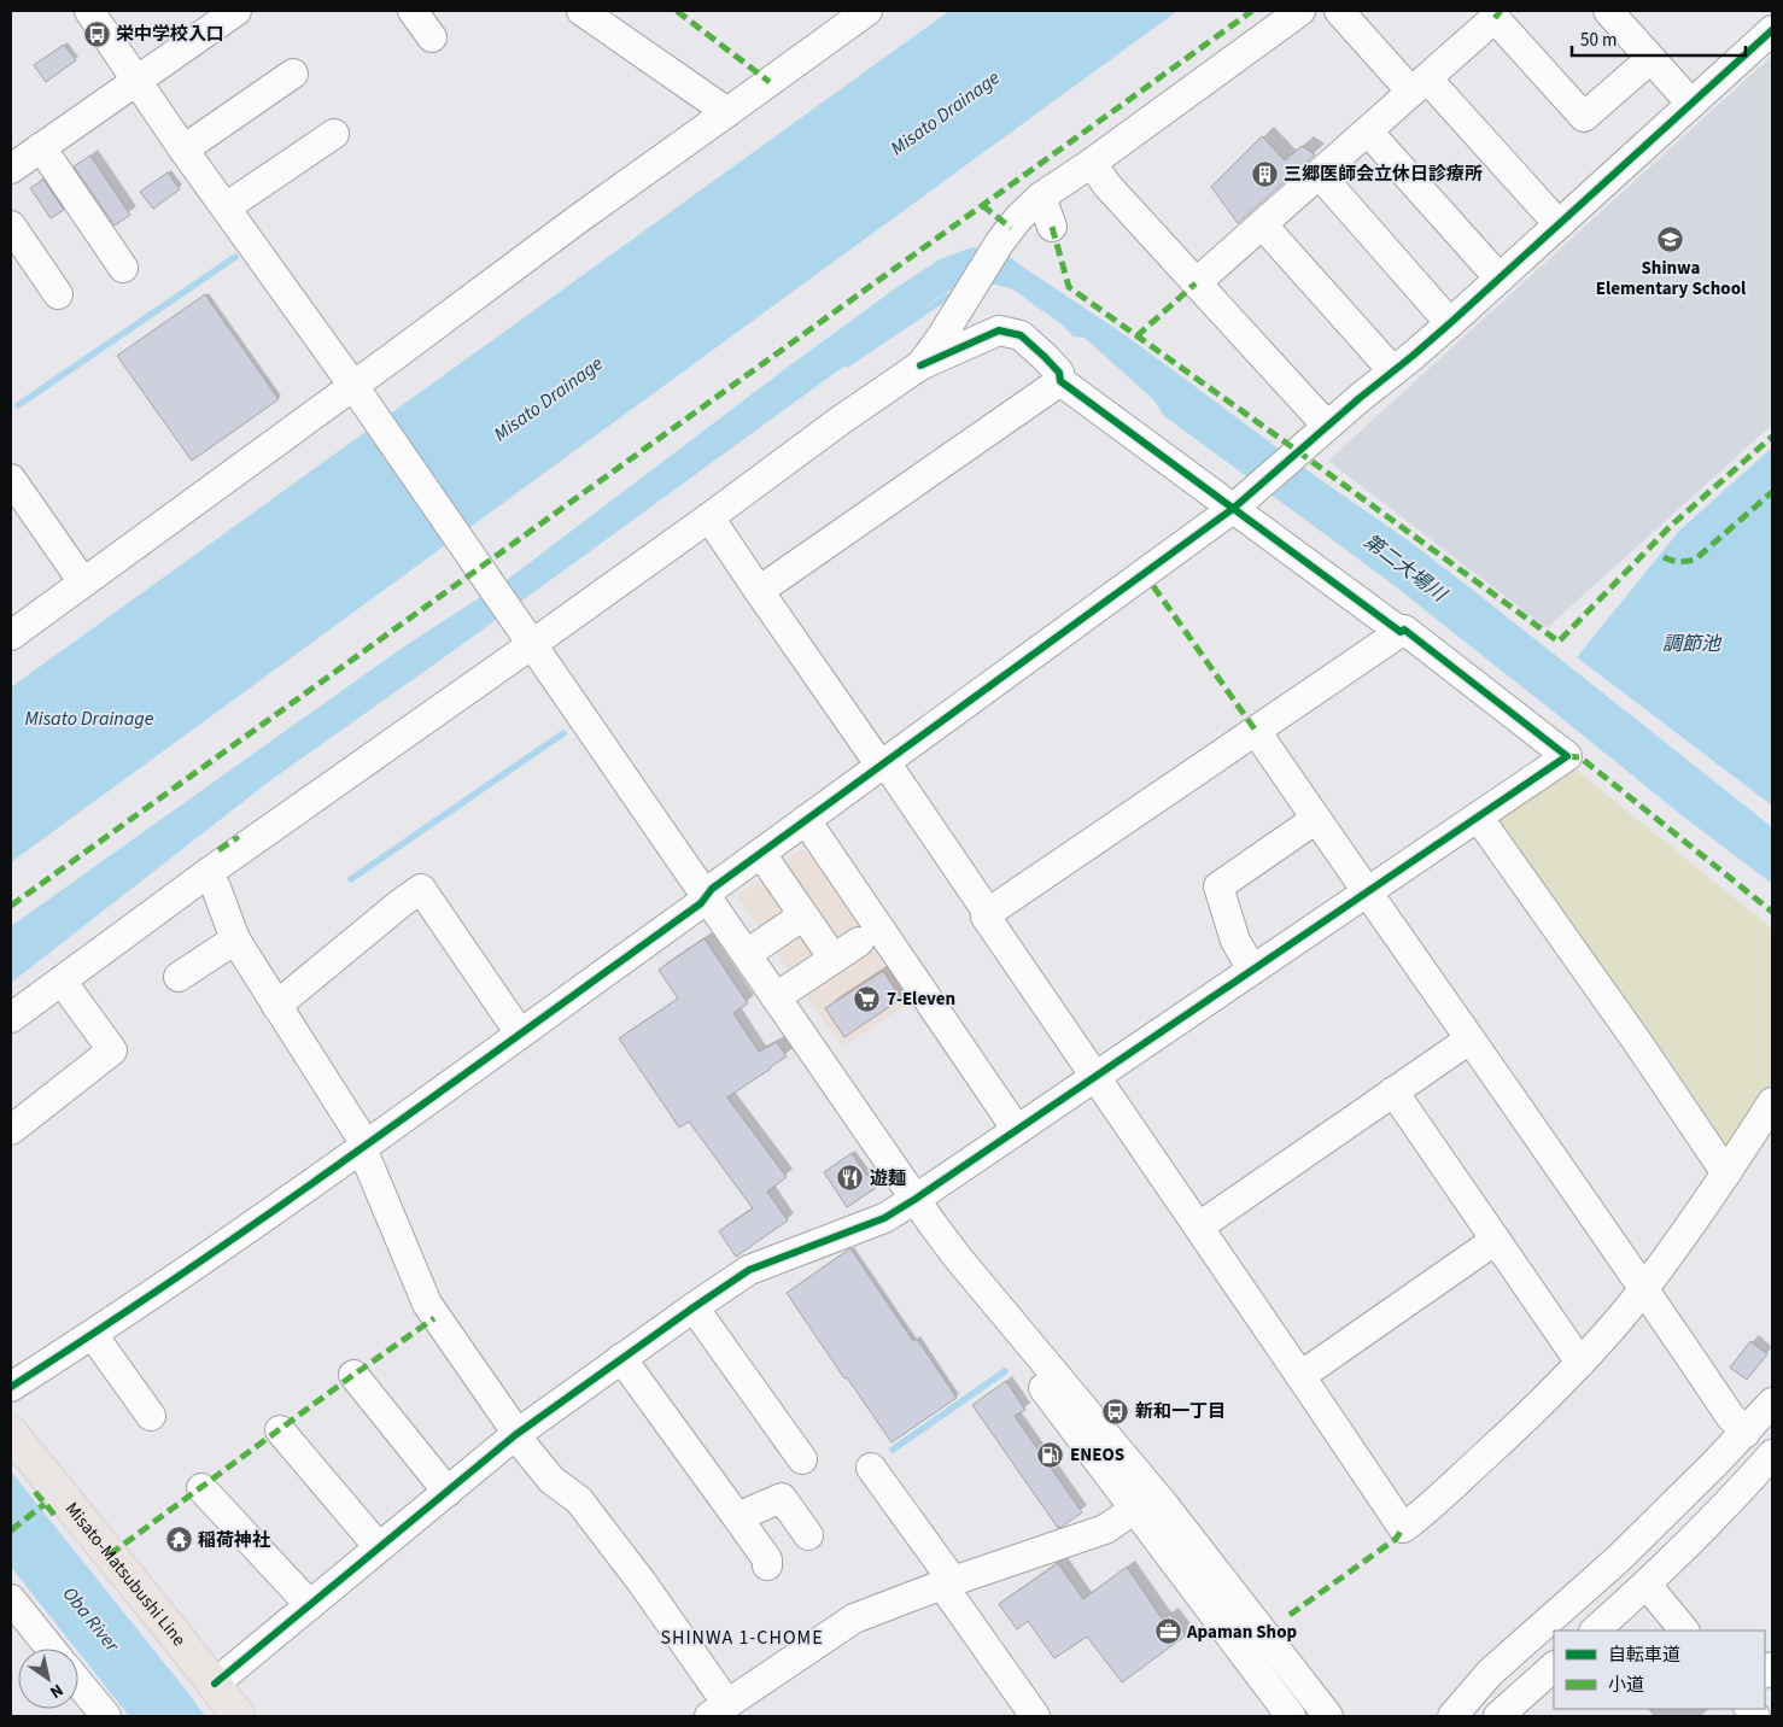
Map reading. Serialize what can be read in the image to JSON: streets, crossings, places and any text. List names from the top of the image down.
{
  "streets": {
    "main road": ["Misato-Matsubushi Line"]
  },
  "districts": ["SHINWA 1-CHOME"],
  "water": [
    "Misato Drainage",
    "第二大場川",
    "調節池",
    "Oba River"
  ],
  "places": {
    "bus stop": ["栄中学校入口", "新和一丁目"],
    "building": ["三郷医師会立休日診療所"],
    "school or university": ["Shinwa Elementary School"],
    "supermarket": ["7-Eleven"],
    "restaurant": ["遊麺"],
    "fuel station": ["ENEOS"],
    "temple": ["稲荷神社"],
    "office": ["Apaman Shop"]
  },
  "legend": ["自転車道", "小道"],
  "scale_bar": "50 m",
  "north": "bottom right"
}
